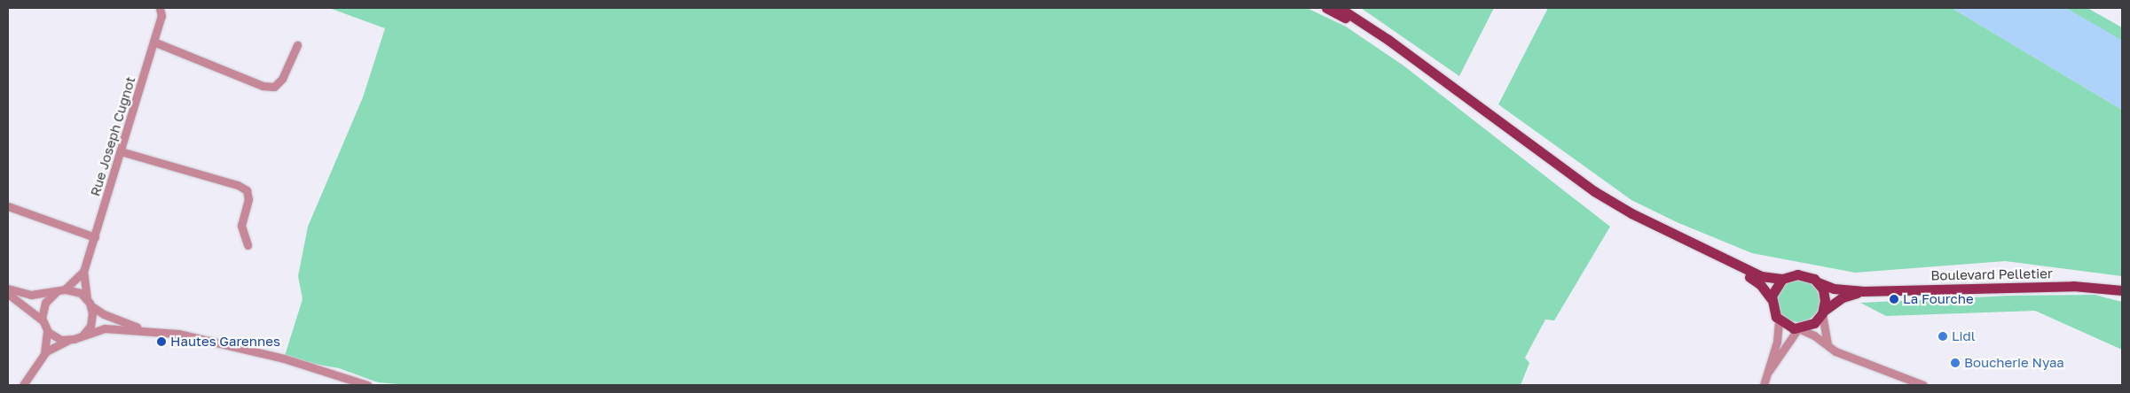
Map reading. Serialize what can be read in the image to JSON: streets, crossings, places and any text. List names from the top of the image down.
{
  "streets": {
    "main road": ["Boulevard Pelletier"],
    "street": ["Rue Joseph Cugnot"]
  },
  "places": [
    "La Fourche",
    "Lidl",
    "Hautes Garennes",
    "Boucherie Nyaa"
  ]
}
